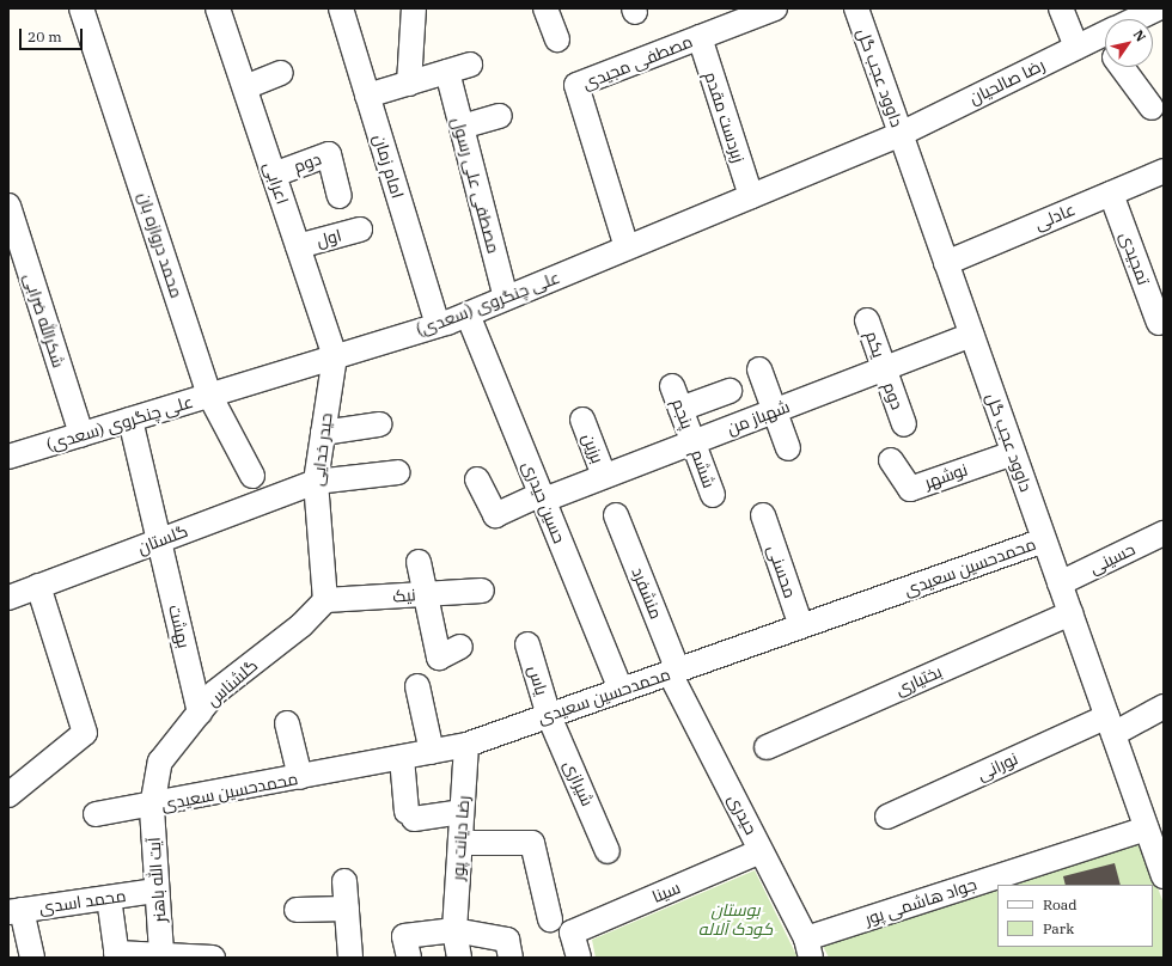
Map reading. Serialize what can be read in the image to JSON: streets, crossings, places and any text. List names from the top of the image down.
{
  "streets": {
    "street": [
      "مصطفی مجیدی",
      "داوود عجب گل",
      "رضا صالحیان",
      "زبردست مقدم",
      "دوم",
      "امام زمان",
      "اعرابی",
      "مصطفی علی رسول",
      "عادلی",
      "اول",
      "محمد دروازه بان",
      "تمجیدی",
      "علی چنگروی (سعدی)",
      "شکرالله ضرابی",
      "یکم",
      "پنجم",
      "شهباز من",
      "برزین",
      "حیدر خدایی",
      "ششم",
      "نوشهر",
      "حسین حیدری",
      "گلستان",
      "حسینی",
      "محمدحسین سعیدی",
      "محسنی",
      "منشفرد",
      "نیک",
      "بهشت",
      "یاس",
      "بختیاری",
      "گلشناس",
      "نورانی",
      "شیرازی",
      "حیدری",
      "رضا دیانت پور",
      "آیت الله باهنر",
      "سینا",
      "محمد اسدی",
      "جواد هاشمی پور"
    ]
  },
  "crossings": [
    ["مصطفی مجیدی", "زبردست مقدم"],
    ["مصطفی مجیدی", "علی چنگروی (سعدی)"],
    ["داوود عجب گل", "رضا صالحیان"],
    ["داوود عجب گل", "عادلی"],
    ["داوود عجب گل", "علی چنگروی (سعدی)"],
    ["داوود عجب گل", "شهباز من"],
    ["داوود عجب گل", "نوشهر"],
    ["داوود عجب گل", "حسینی"],
    ["داوود عجب گل", "محمدحسین سعیدی"],
    ["داوود عجب گل", "بختیاری"],
    ["داوود عجب گل", "نورانی"],
    ["داوود عجب گل", "جواد هاشمی پور"],
    ["رضا صالحیان", "علی چنگروی (سعدی)"],
    ["زبردست مقدم", "علی چنگروی (سعدی)"],
    ["دوم", "اعرابی"],
    ["دوم", "یکم"],
    ["دوم", "شهباز من"],
    ["امام زمان", "علی چنگروی (سعدی)"],
    ["اعرابی", "اول"],
    ["اعرابی", "علی چنگروی (سعدی)"],
    ["اعرابی", "حیدر خدایی"],
    ["مصطفی علی رسول", "علی چنگروی (سعدی)"],
    ["عادلی", "تمجیدی"],
    ["محمد دروازه بان", "علی چنگروی (سعدی)"],
    ["علی چنگروی (سعدی)", "شکرالله ضرابی"],
    ["علی چنگروی (سعدی)", "حیدر خدایی"],
    ["علی چنگروی (سعدی)", "حسین حیدری"],
    ["علی چنگروی (سعدی)", "بهشت"],
    ["یکم", "شهباز من"],
    ["پنجم", "شهباز من"],
    ["پنجم", "ششم"],
    ["شهباز من", "برزین"],
    ["شهباز من", "ششم"],
    ["شهباز من", "حسین حیدری"],
    ["حیدر خدایی", "گلستان"],
    ["حیدر خدایی", "نیک"],
    ["حیدر خدایی", "گلشناس"],
    ["حسین حیدری", "محمدحسین سعیدی"],
    ["گلستان", "بهشت"],
    ["محمدحسین سعیدی", "محسنی"],
    ["محمدحسین سعیدی", "منشفرد"],
    ["محمدحسین سعیدی", "یاس"],
    ["محمدحسین سعیدی", "گلشناس"],
    ["محمدحسین سعیدی", "شیرازی"],
    ["محمدحسین سعیدی", "حیدری"],
    ["محمدحسین سعیدی", "رضا دیانت پور"],
    ["محمدحسین سعیدی", "آیت الله باهنر"],
    ["منشفرد", "حیدری"],
    ["نیک", "گلشناس"],
    ["بهشت", "گلشناس"],
    ["یاس", "شیرازی"],
    ["گلشناس", "آیت الله باهنر"],
    ["حیدری", "سینا"],
    ["حیدری", "جواد هاشمی پور"],
    ["آیت الله باهنر", "محمد اسدی"]
  ],
  "parks": ["بوستان کودک آلاله"],
  "legend": ["Road", "Park"],
  "scale_bar": "20 m",
  "north": "top right"
}
